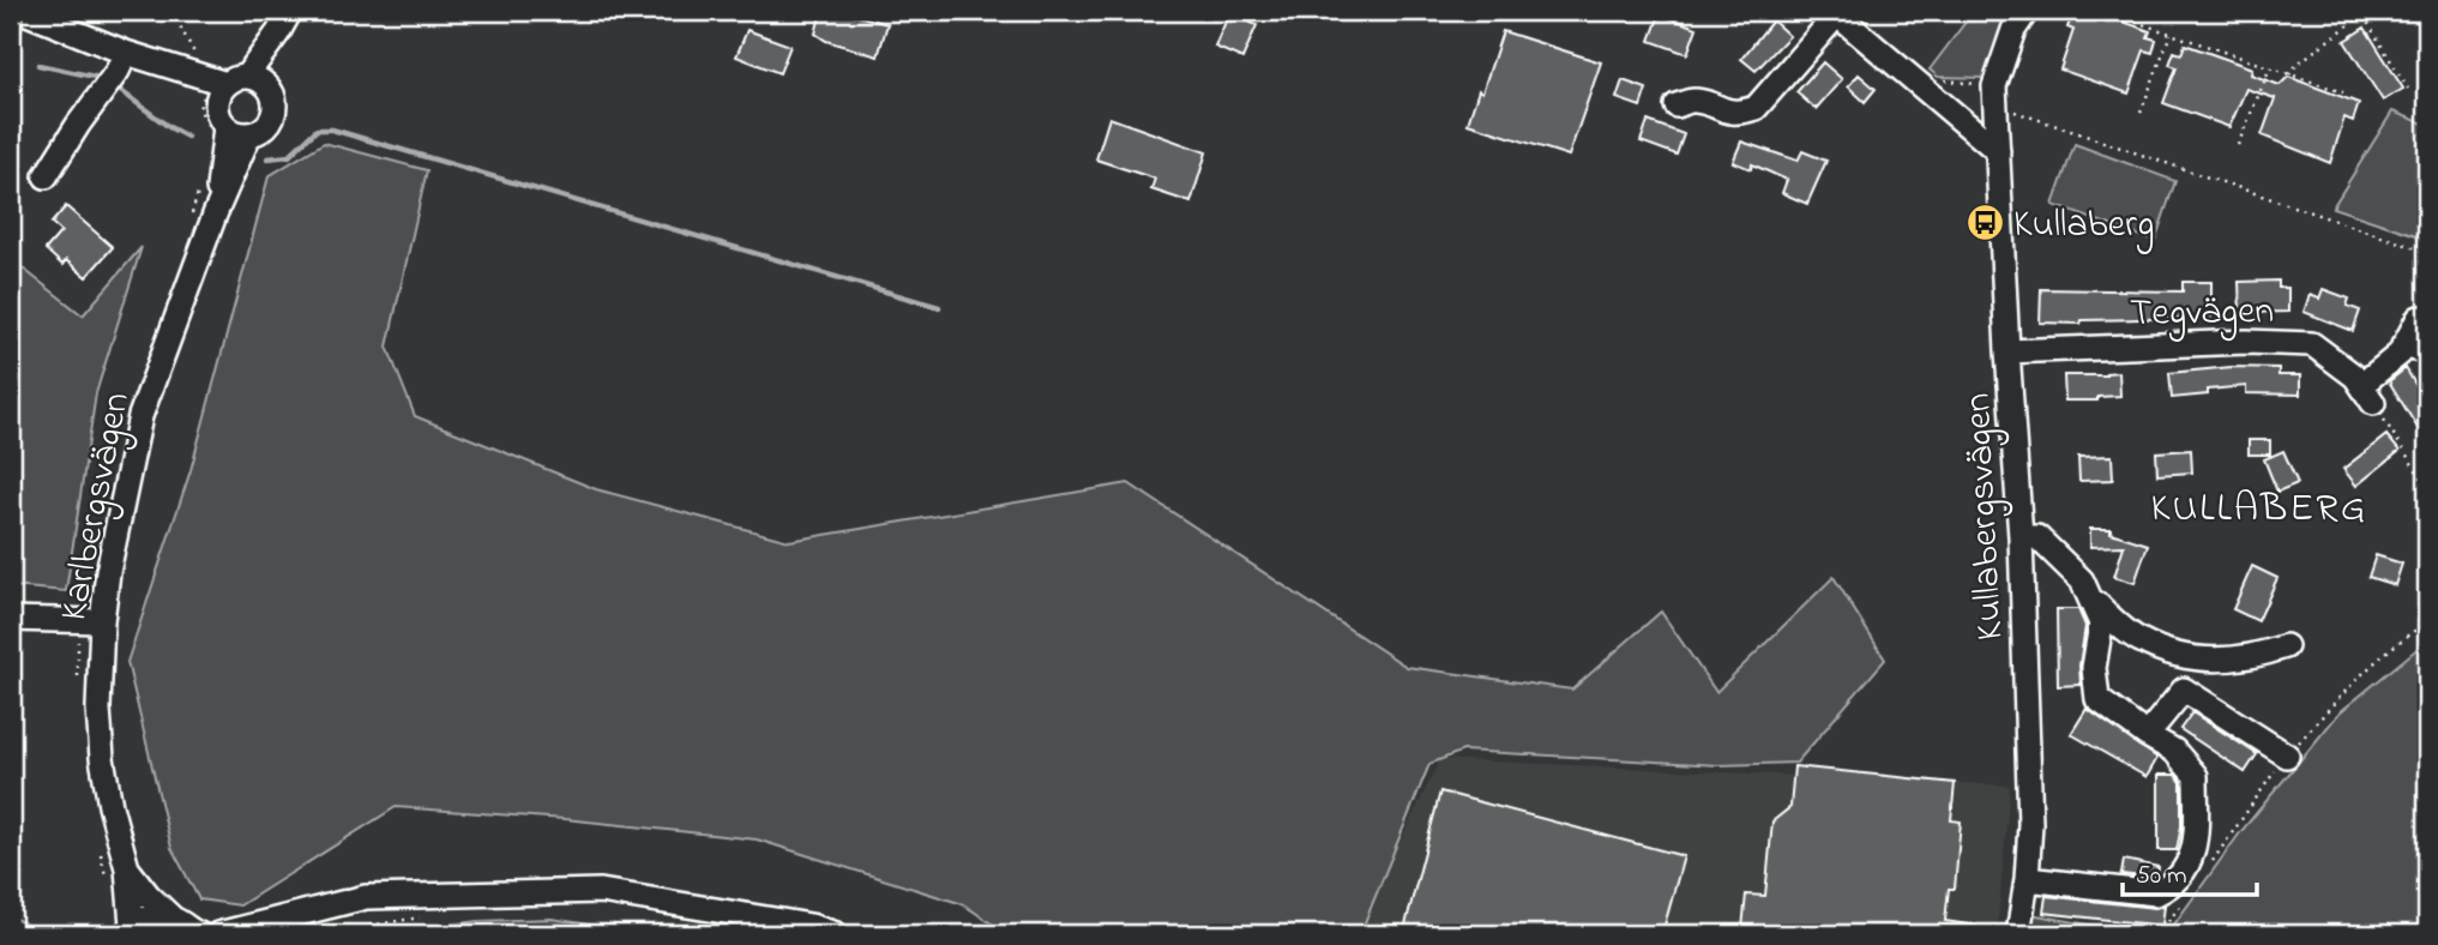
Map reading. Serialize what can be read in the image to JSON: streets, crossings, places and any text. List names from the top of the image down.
{
  "streets": {
    "street": ["Tegvägen", "Karlbergsvägen", "Kullabergsvägen"]
  },
  "crossings": [
    ["Tegvägen", "Kullabergsvägen"]
  ],
  "districts": ["KULLABERG"],
  "places": {
    "bus stop": ["Kullaberg"]
  },
  "scale_bar": "50 m"
}
